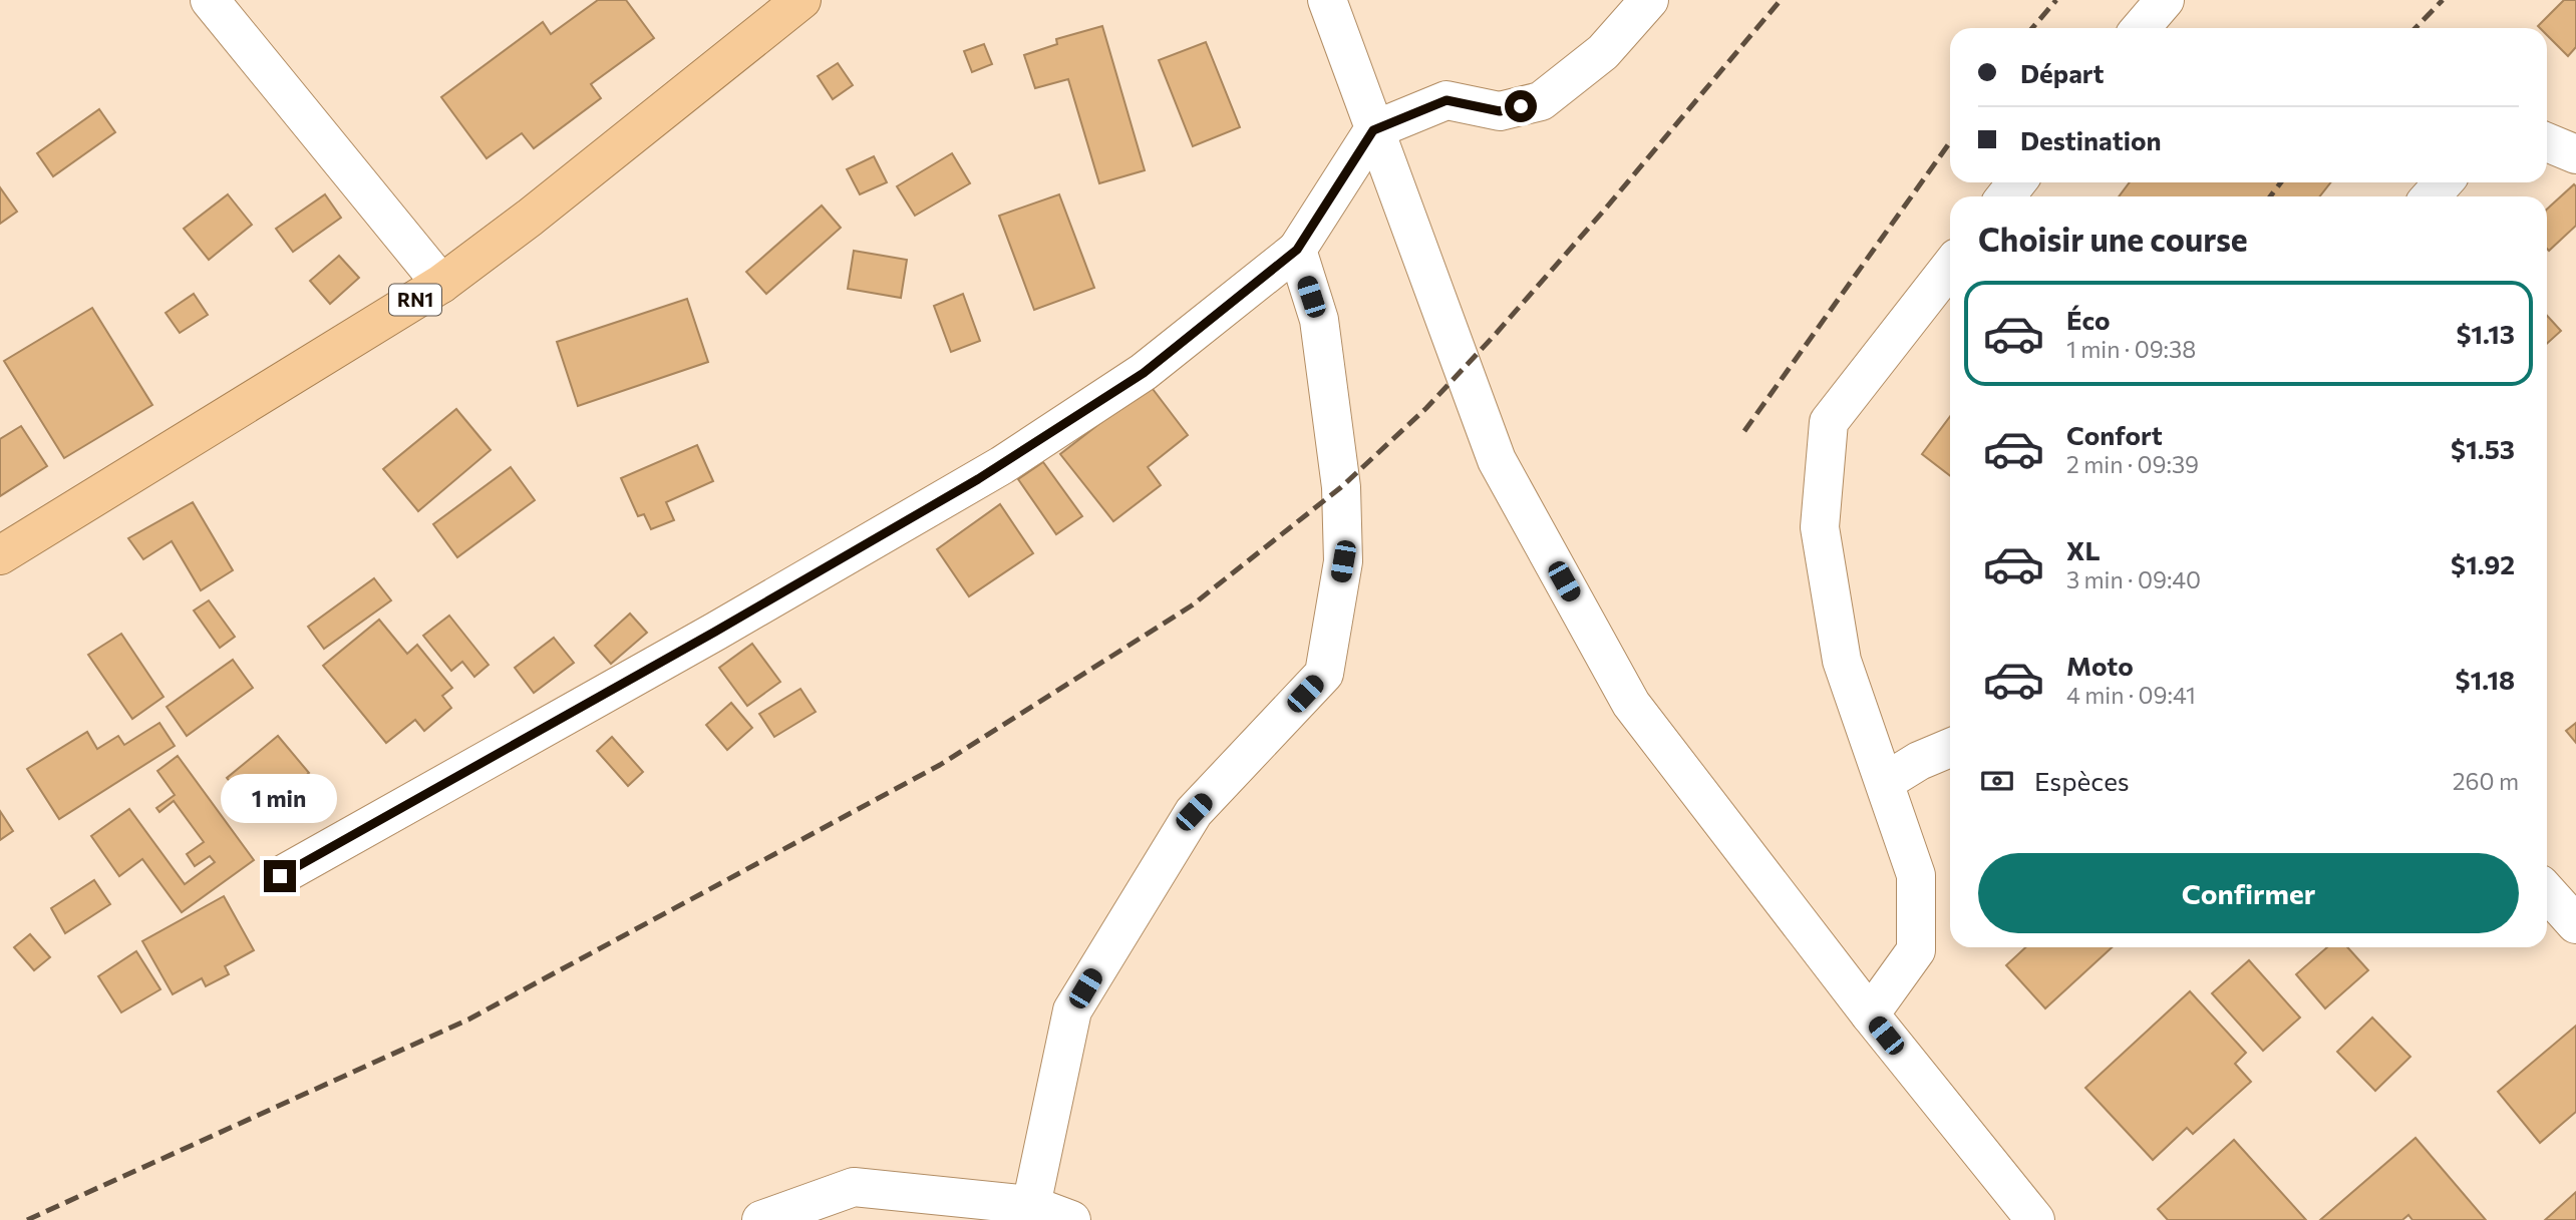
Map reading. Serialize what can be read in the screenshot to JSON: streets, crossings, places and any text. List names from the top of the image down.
{
  "streets": {
    "highway": ["RN1"]
  },
  "page": {
    "banner": ["Départ", "Destination"],
    "heading": "Choisir une course",
    "list": [
      {
        "name": "Éco",
        "note": "1 min · 09:38",
        "value": "$1.13"
      },
      {
        "name": "Confort",
        "note": "2 min · 09:39",
        "value": "$1.53"
      },
      {
        "name": "XL",
        "note": "3 min · 09:40",
        "value": "$1.92"
      },
      {
        "name": "Moto",
        "note": "4 min · 09:41",
        "value": "$1.18"
      }
    ],
    "pay": ["Espèces", "260 m"],
    "bubble": "1 min",
    "buttons": "Confirmer"
  }
}
